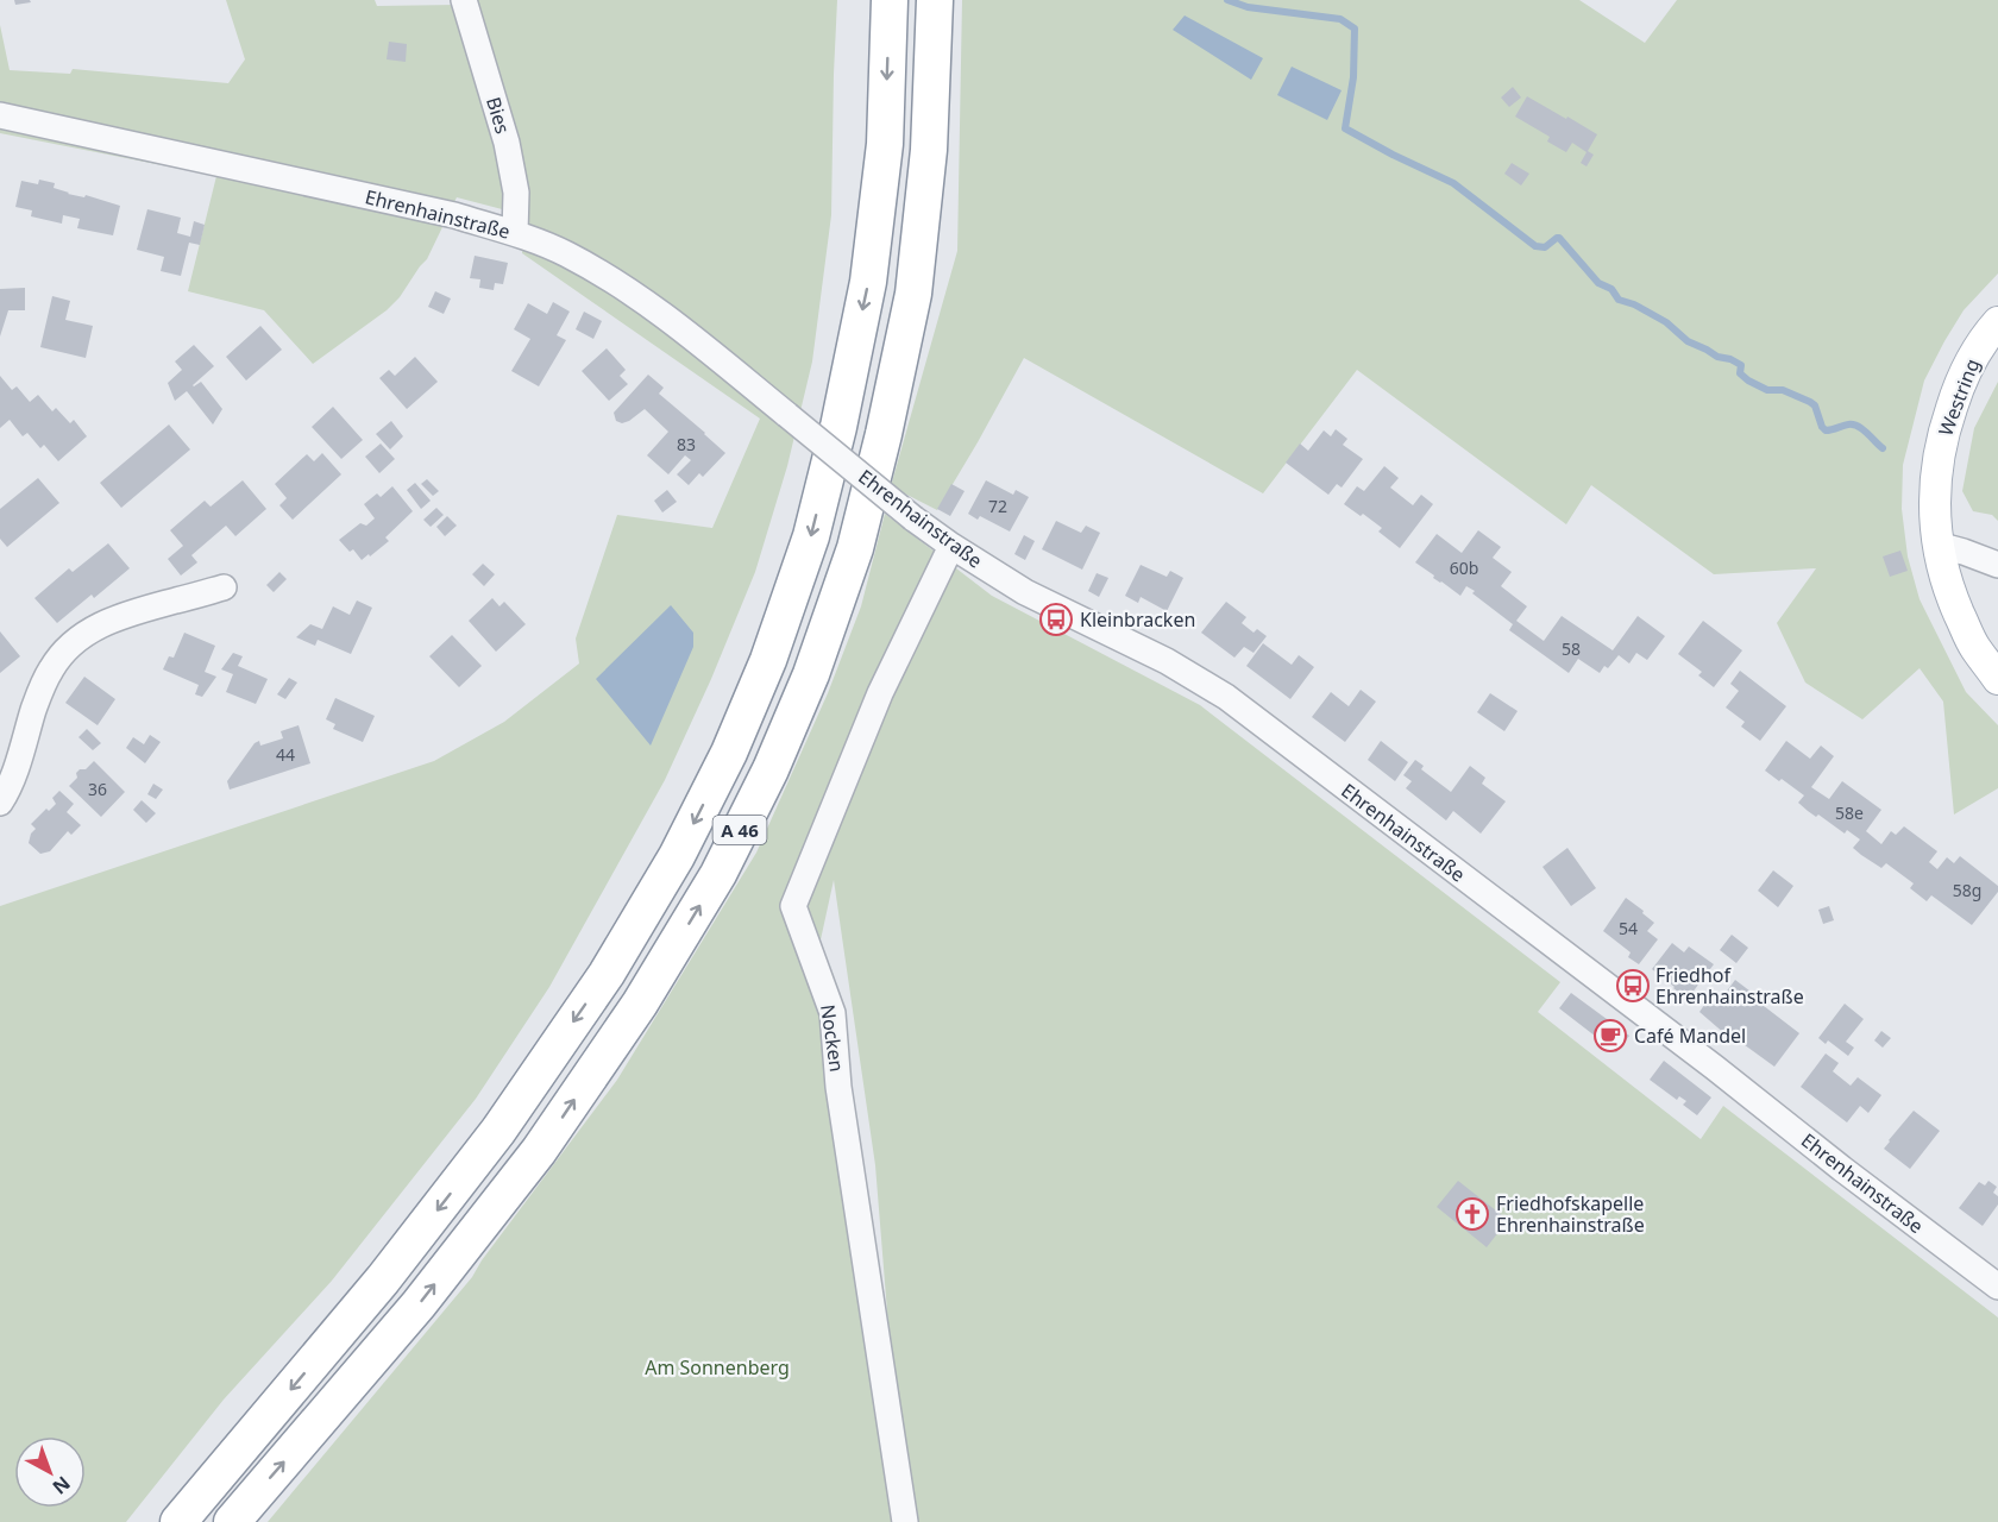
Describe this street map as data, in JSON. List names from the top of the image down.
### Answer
{
  "streets": {
    "highway": ["A 46"],
    "main road": ["Westring"],
    "street": ["Bies", "Ehrenhainstraße", "Nocken"]
  },
  "crossings": [
    ["Bies", "Ehrenhainstraße"],
    ["Ehrenhainstraße", "Nocken"]
  ],
  "parks": ["Am Sonnenberg"],
  "places": {
    "bus stop": ["Kleinbracken", "Friedhof Ehrenhainstraße"],
    "cafe": ["Café Mandel"],
    "church": ["Friedhofskapelle Ehrenhainstraße"]
  },
  "house_numbers": [
    "83",
    "72",
    "60b",
    "58",
    "44",
    "36",
    "58e",
    "58g",
    "54"
  ],
  "north": "bottom right"
}
